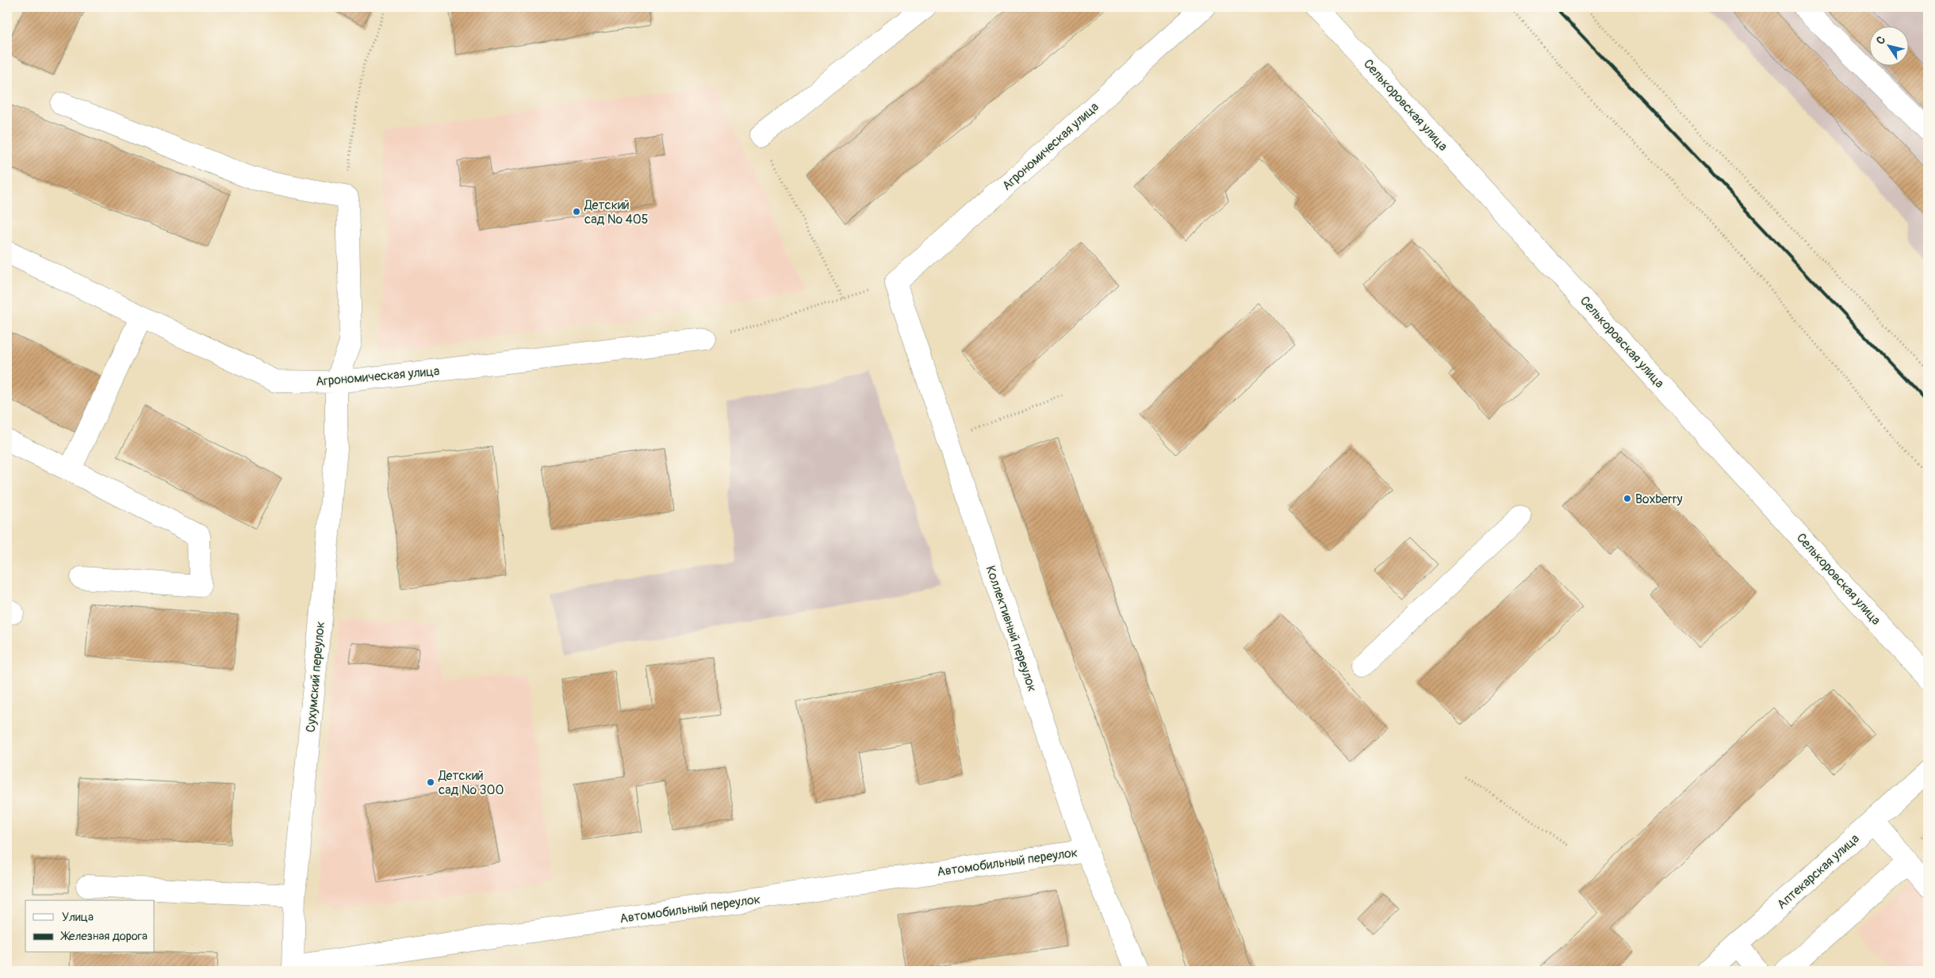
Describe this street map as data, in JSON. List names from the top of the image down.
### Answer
{
  "streets": {
    "street": [
      "Селькоровская улица",
      "Агрономическая улица",
      "Коллективный переулок",
      "Сухумский переулок",
      "Автомобильный переулок",
      "Аптекарская улица"
    ]
  },
  "crossings": [
    ["Агрономическая улица", "Коллективный переулок"],
    ["Агрономическая улица", "Сухумский переулок"],
    ["Коллективный переулок", "Автомобильный переулок"],
    ["Сухумский переулок", "Автомобильный переулок"]
  ],
  "places": ["Детский сад № 405", "Boxberry", "Детский сад № 300"],
  "legend": ["Улица", "Железная дорога"],
  "north": "top left"
}
